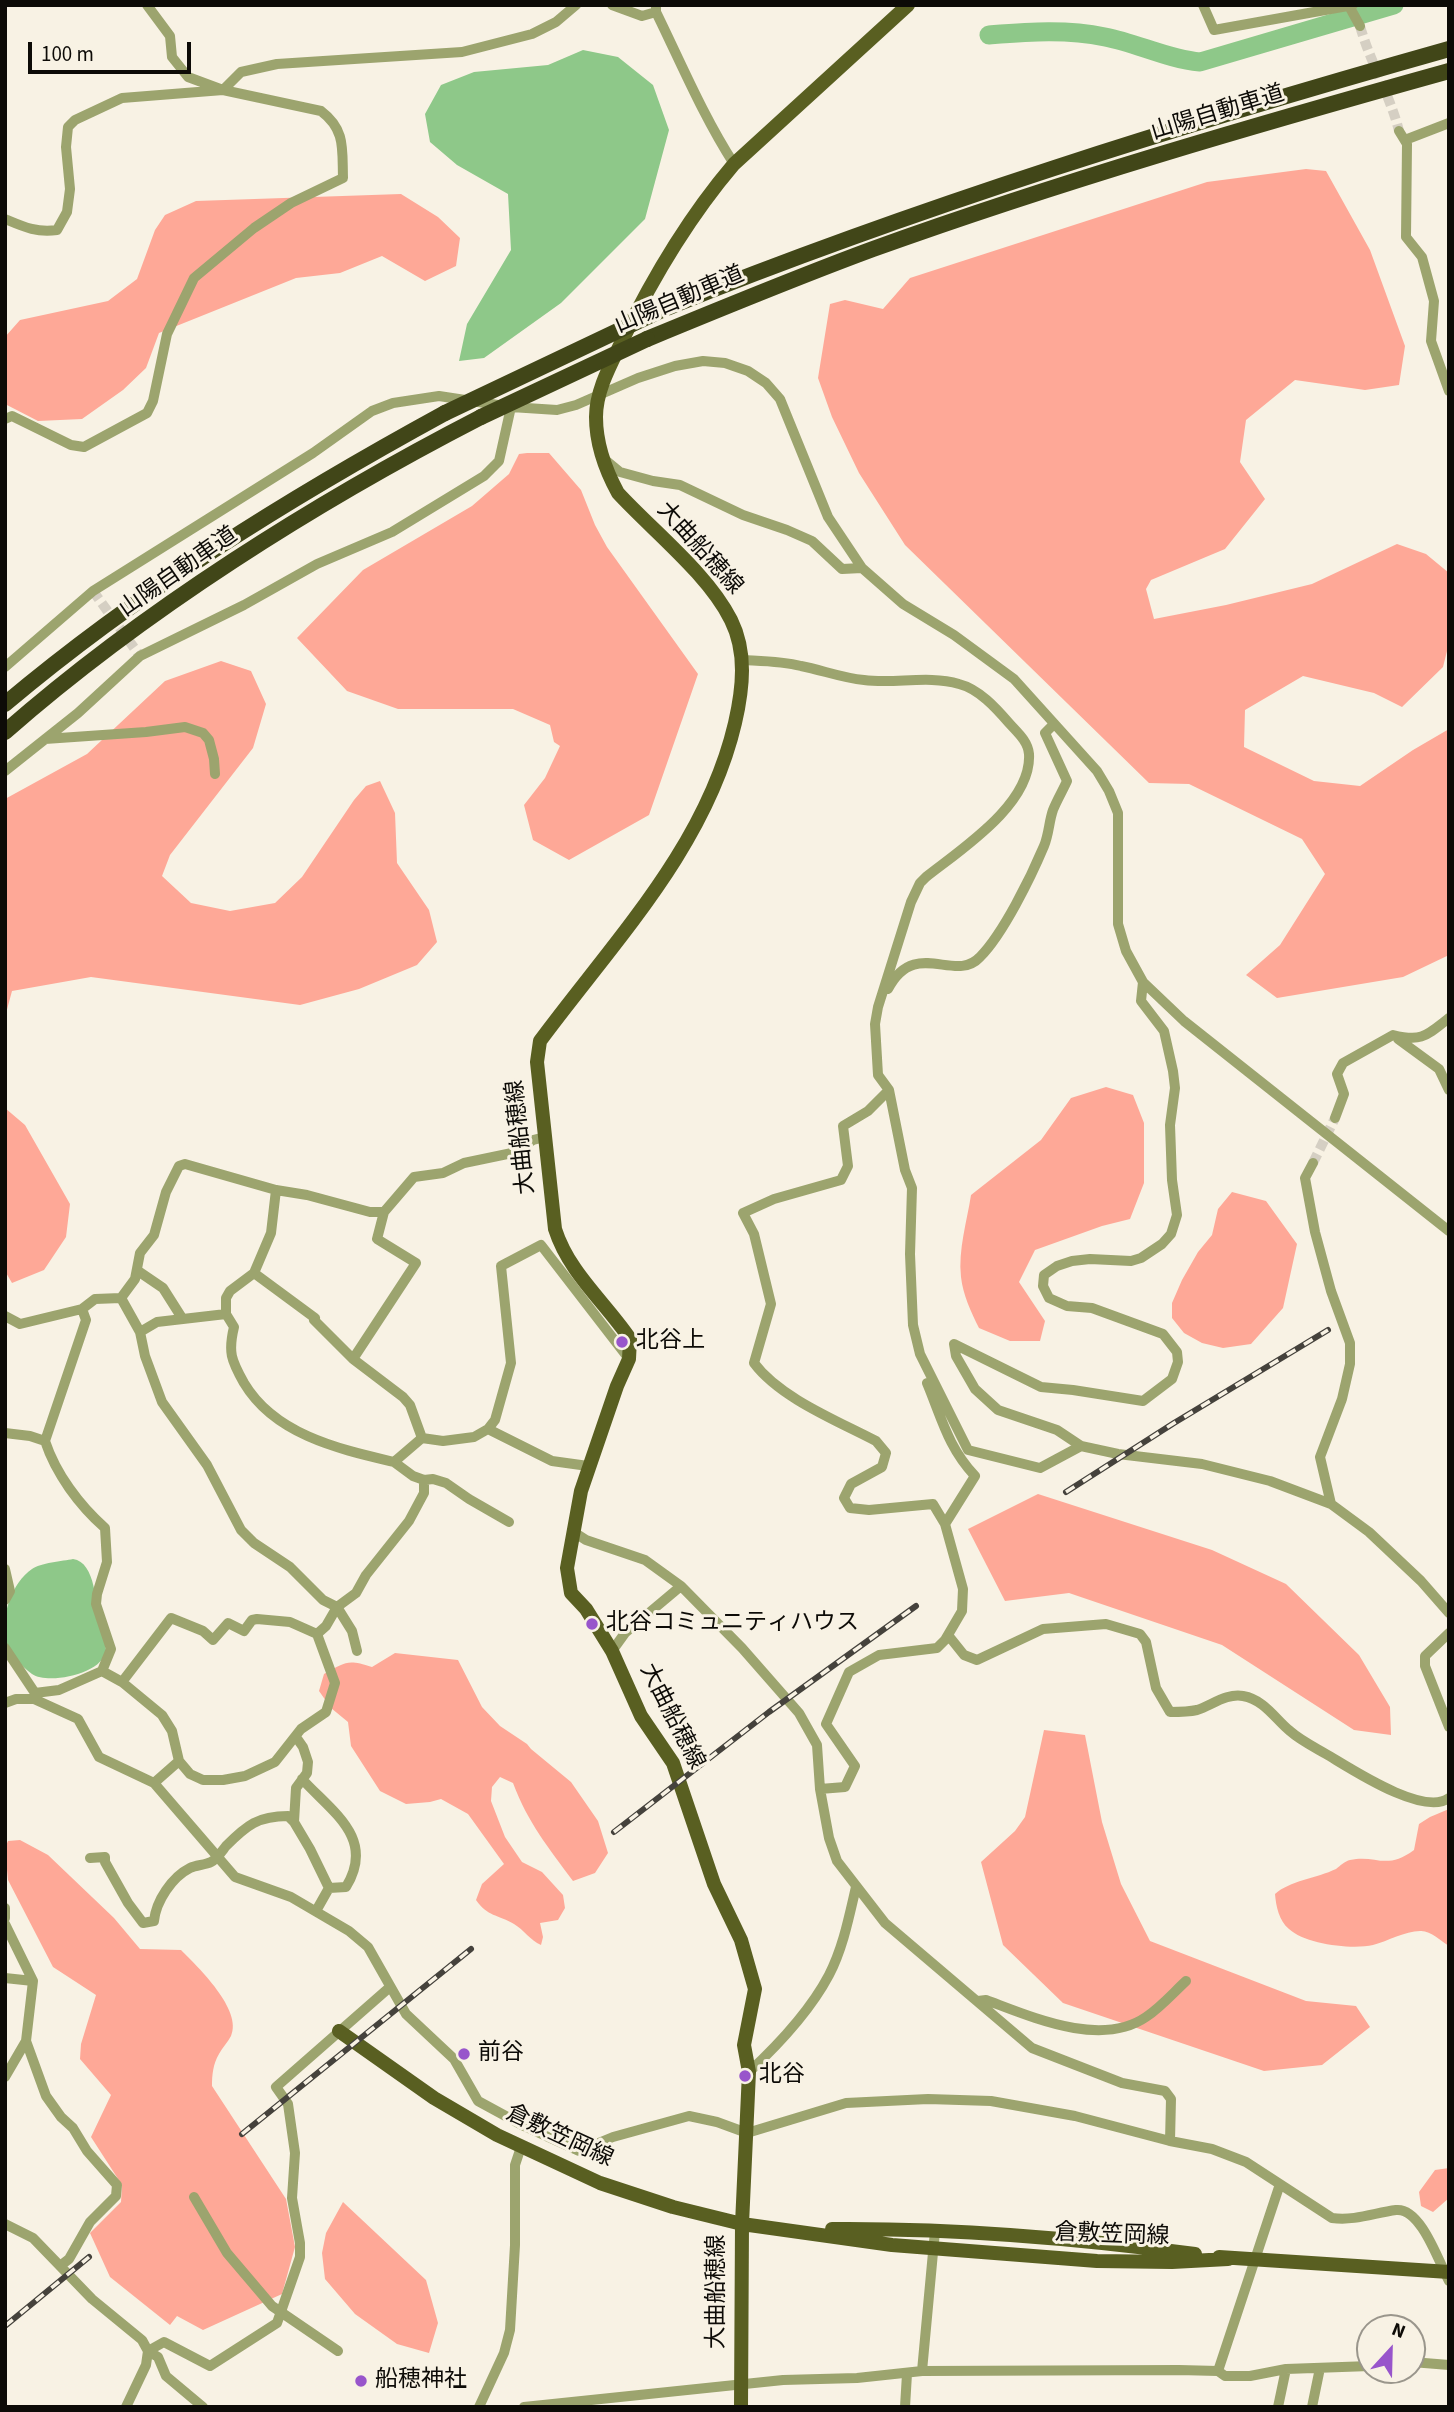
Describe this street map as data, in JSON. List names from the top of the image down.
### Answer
{
  "streets": {
    "highway": ["山陽自動車道"],
    "main road": ["大曲船穂線", "倉敷笠岡線"]
  },
  "crossings": [
    ["大曲船穂線", "倉敷笠岡線"]
  ],
  "places": [
    "北谷上",
    "北谷コミュニティハウス",
    "前谷",
    "北谷",
    "船穂神社"
  ],
  "scale_bar": "100 m",
  "north": "top"
}
